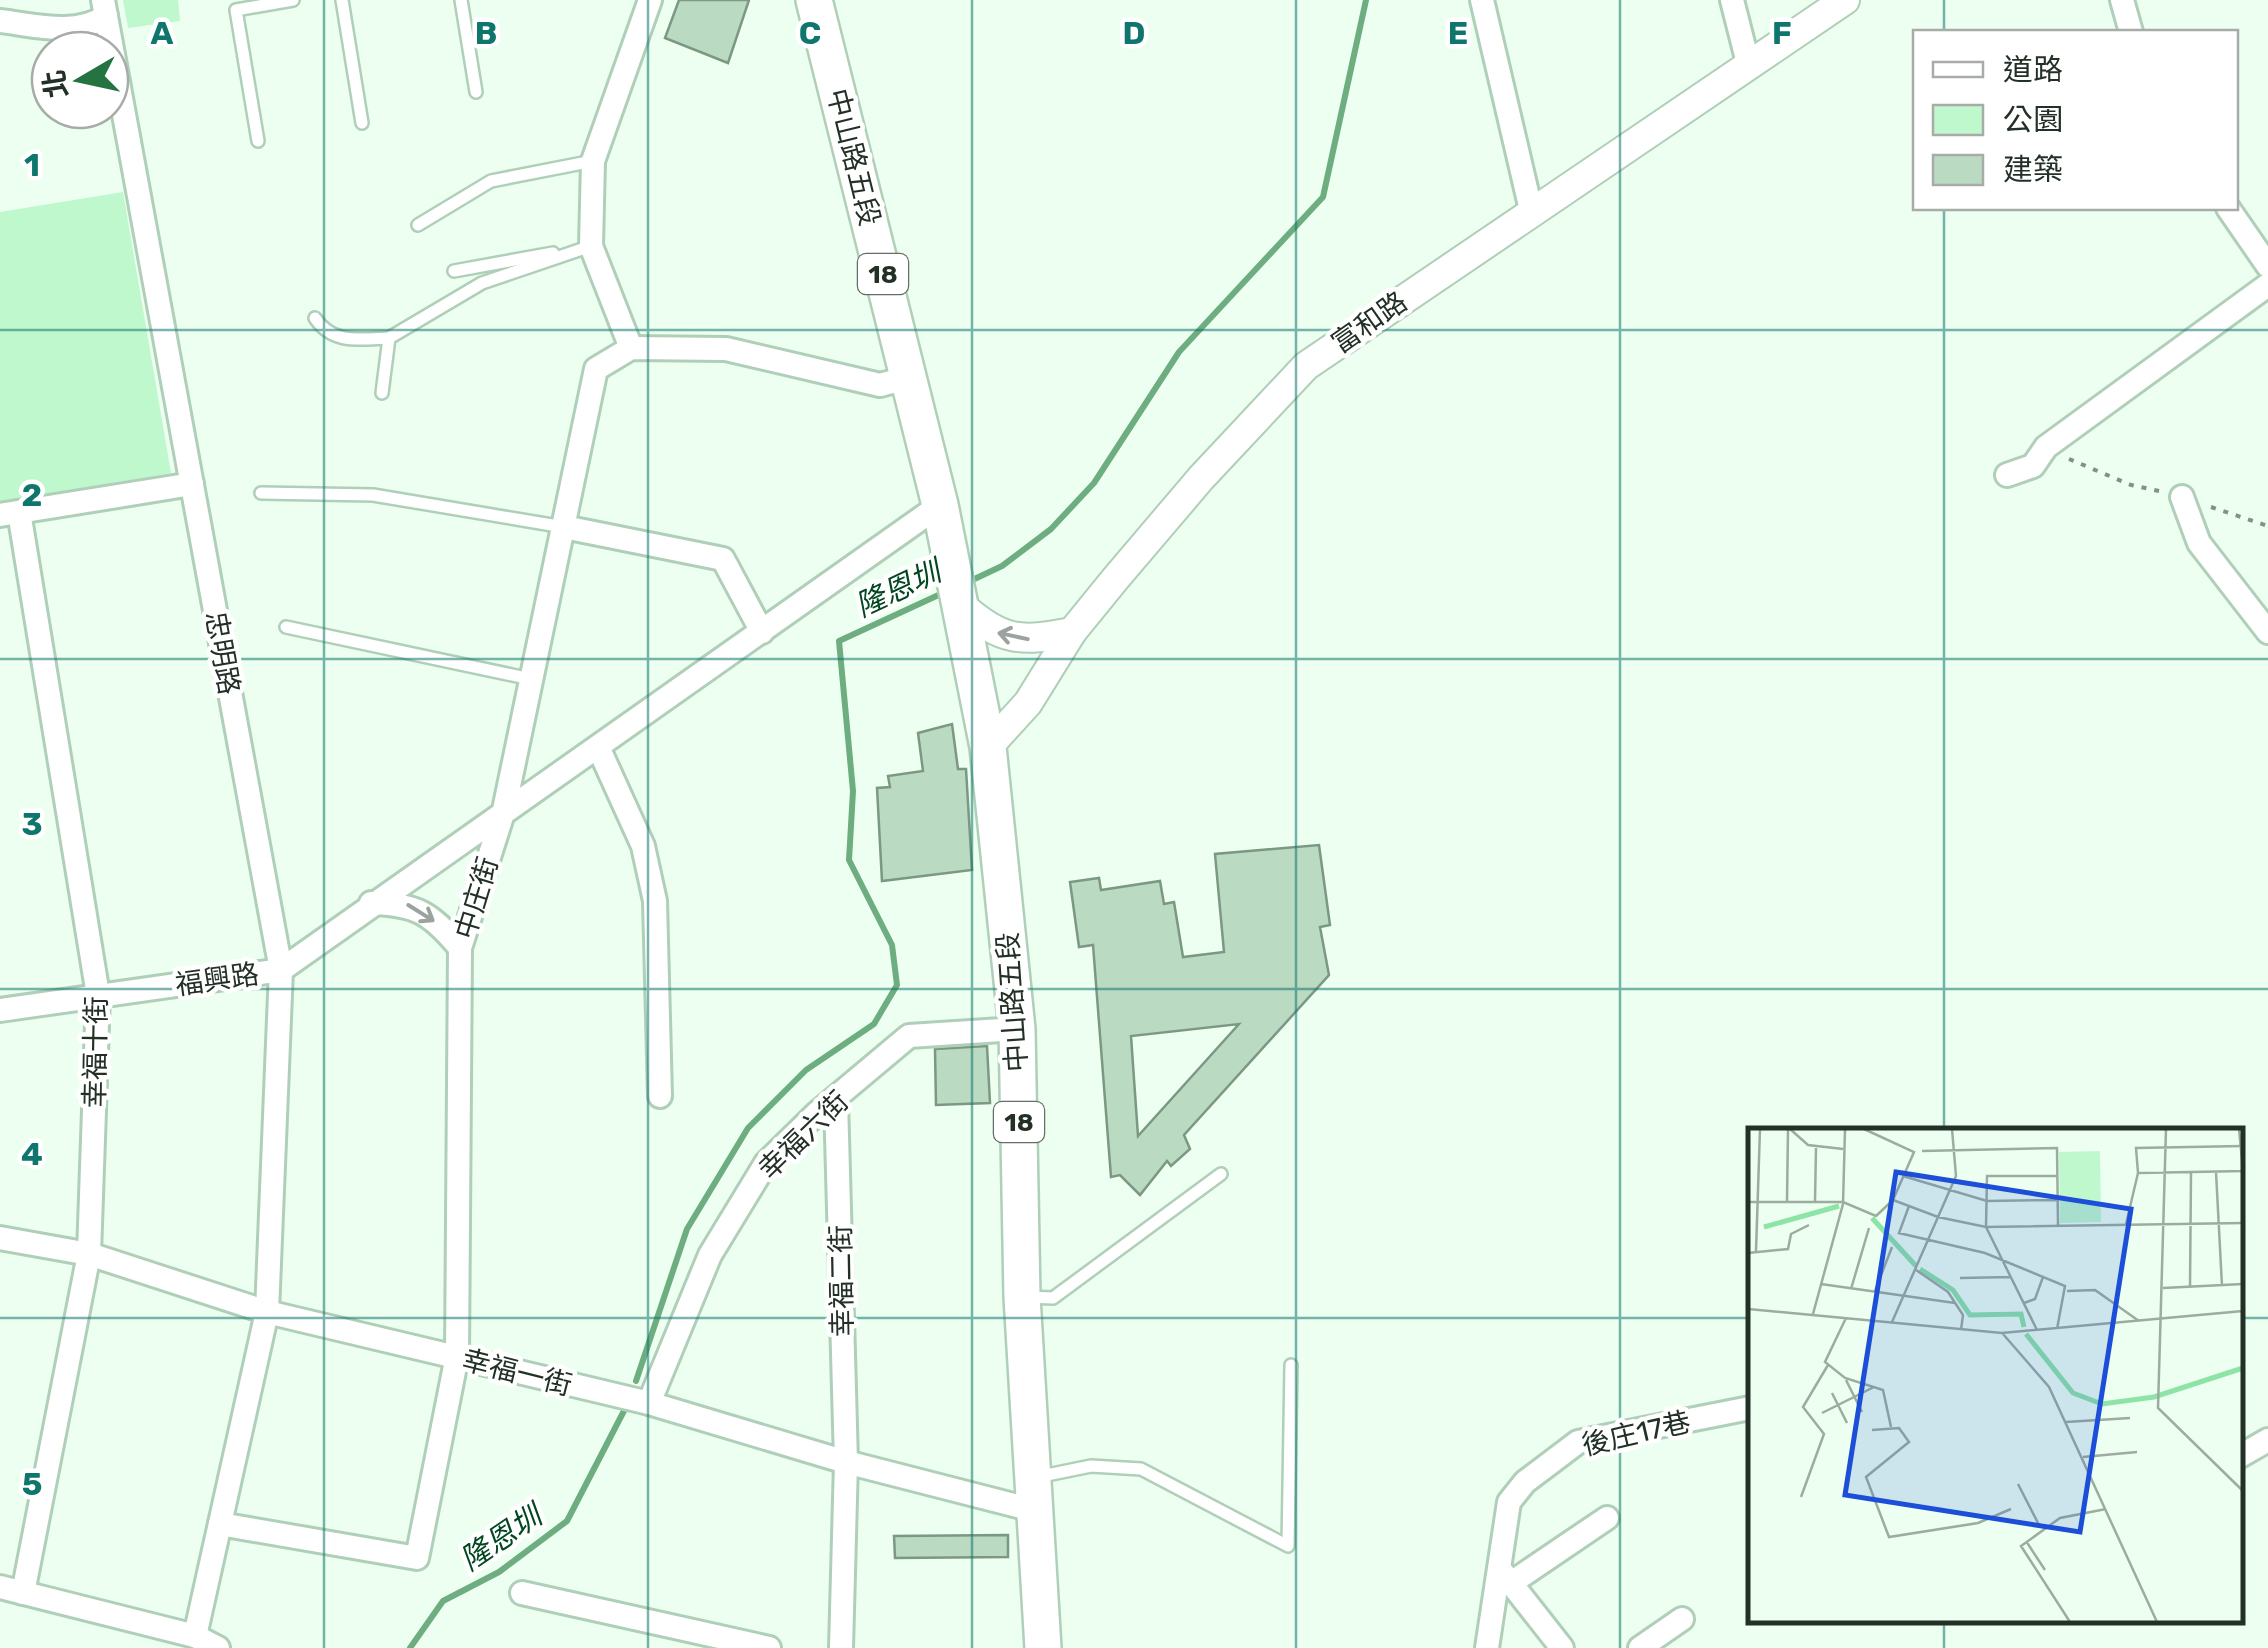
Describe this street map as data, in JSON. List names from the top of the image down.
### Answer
{
  "streets": {
    "main road": ["中山路五段", "18"],
    "street": [
      "富和路",
      "忠明路",
      "中庄街",
      "福興路",
      "幸福十街",
      "幸福六街",
      "幸福二街",
      "幸福一街",
      "後庄17巷"
    ]
  },
  "crossings": [
    ["中山路五段", "富和路"],
    ["中山路五段", "福興路"],
    ["中山路五段", "幸福六街"],
    ["中山路五段", "幸福一街"],
    ["忠明路", "中庄街"],
    ["忠明路", "福興路"],
    ["忠明路", "幸福一街"],
    ["中庄街", "福興路"],
    ["中庄街", "幸福一街"],
    ["福興路", "幸福十街"],
    ["幸福十街", "幸福一街"],
    ["幸福六街", "幸福二街"],
    ["幸福六街", "幸福一街"],
    ["幸福二街", "幸福一街"]
  ],
  "water": ["隆恩圳"],
  "legend": ["道路", "公園", "建築"],
  "north": "left",
  "grid": {
    "columns": [
      "A",
      "B",
      "C",
      "D",
      "E",
      "F"
    ],
    "rows": [
      "1",
      "2",
      "3",
      "4",
      "5"
    ]
  }
}
